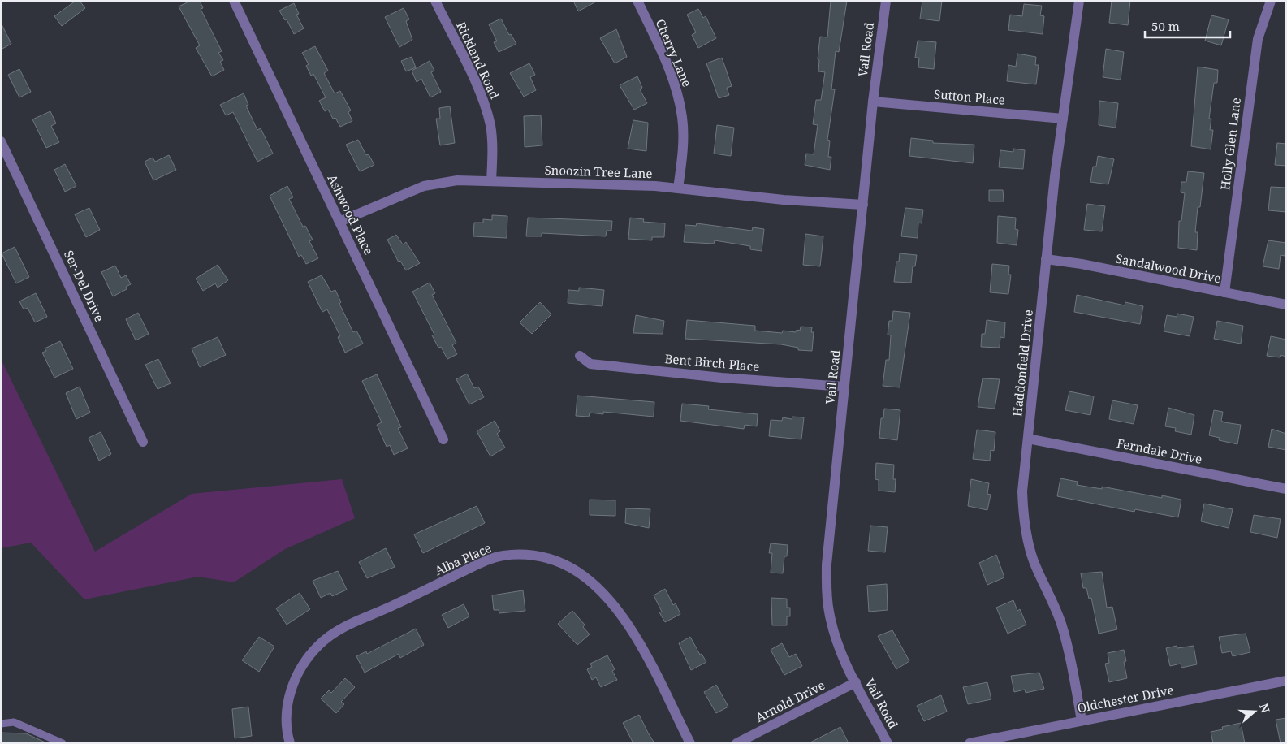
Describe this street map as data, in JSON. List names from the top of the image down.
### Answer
{
  "streets": {
    "street": [
      "Vail Road",
      "Cherry Lane",
      "Rickland Road",
      "Sutton Place",
      "Holly Glen Lane",
      "Snoozin Tree Lane",
      "Ashwood Place",
      "Sandalwood Drive",
      "Ser-Del Drive",
      "Bent Birch Place",
      "Haddonfield Drive",
      "Ferndale Drive",
      "Alba Place",
      "Oldchester Drive",
      "Arnold Drive"
    ]
  },
  "crossings": [
    ["Vail Road", "Sutton Place"],
    ["Vail Road", "Snoozin Tree Lane"],
    ["Vail Road", "Bent Birch Place"],
    ["Vail Road", "Arnold Drive"],
    ["Cherry Lane", "Snoozin Tree Lane"],
    ["Rickland Road", "Snoozin Tree Lane"],
    ["Sutton Place", "Haddonfield Drive"],
    ["Holly Glen Lane", "Sandalwood Drive"],
    ["Snoozin Tree Lane", "Ashwood Place"],
    ["Sandalwood Drive", "Haddonfield Drive"],
    ["Haddonfield Drive", "Ferndale Drive"],
    ["Haddonfield Drive", "Oldchester Drive"]
  ],
  "scale_bar": "50 m",
  "north": "right"
}
